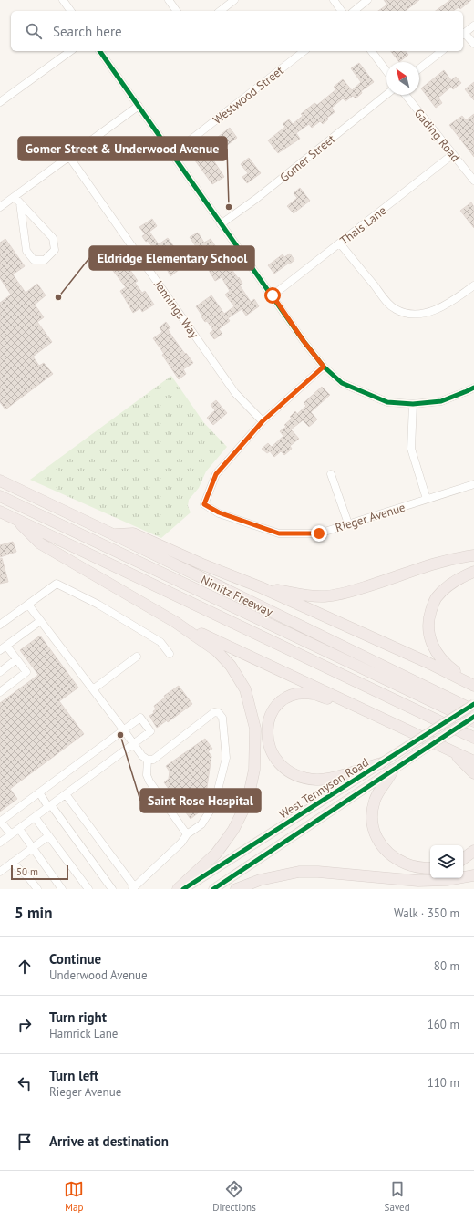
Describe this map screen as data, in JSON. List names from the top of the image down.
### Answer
{
  "streets": {
    "highway": ["Nimitz Freeway"],
    "main road": ["West Tennyson Road"],
    "street": [
      "Westwood Street",
      "Gading Road",
      "Gomer Street",
      "Thais Lane",
      "Jennings Way",
      "Rieger Avenue"
    ]
  },
  "crossings": [
    ["Gading Road", "Thais Lane"],
    ["Jennings Way", "Rieger Avenue"]
  ],
  "places": ["Gomer Street & Underwood Avenue", "Eldridge Elementary School", "Saint Rose Hospital"],
  "scale_bar": "50 m",
  "north": "top left",
  "page": {
    "search": "Search here",
    "scale": "50 m",
    "heading": ["5 min", "Walk · 350 m"],
    "list": [
      ["Continue", "Underwood Avenue", "80 m"],
      ["Turn right", "Hamrick Lane", "160 m"],
      ["Turn left", "Rieger Avenue", "110 m"],
      "Arrive at destination"
    ],
    "nav": ["Map", "Directions", "Saved"]
  }
}
